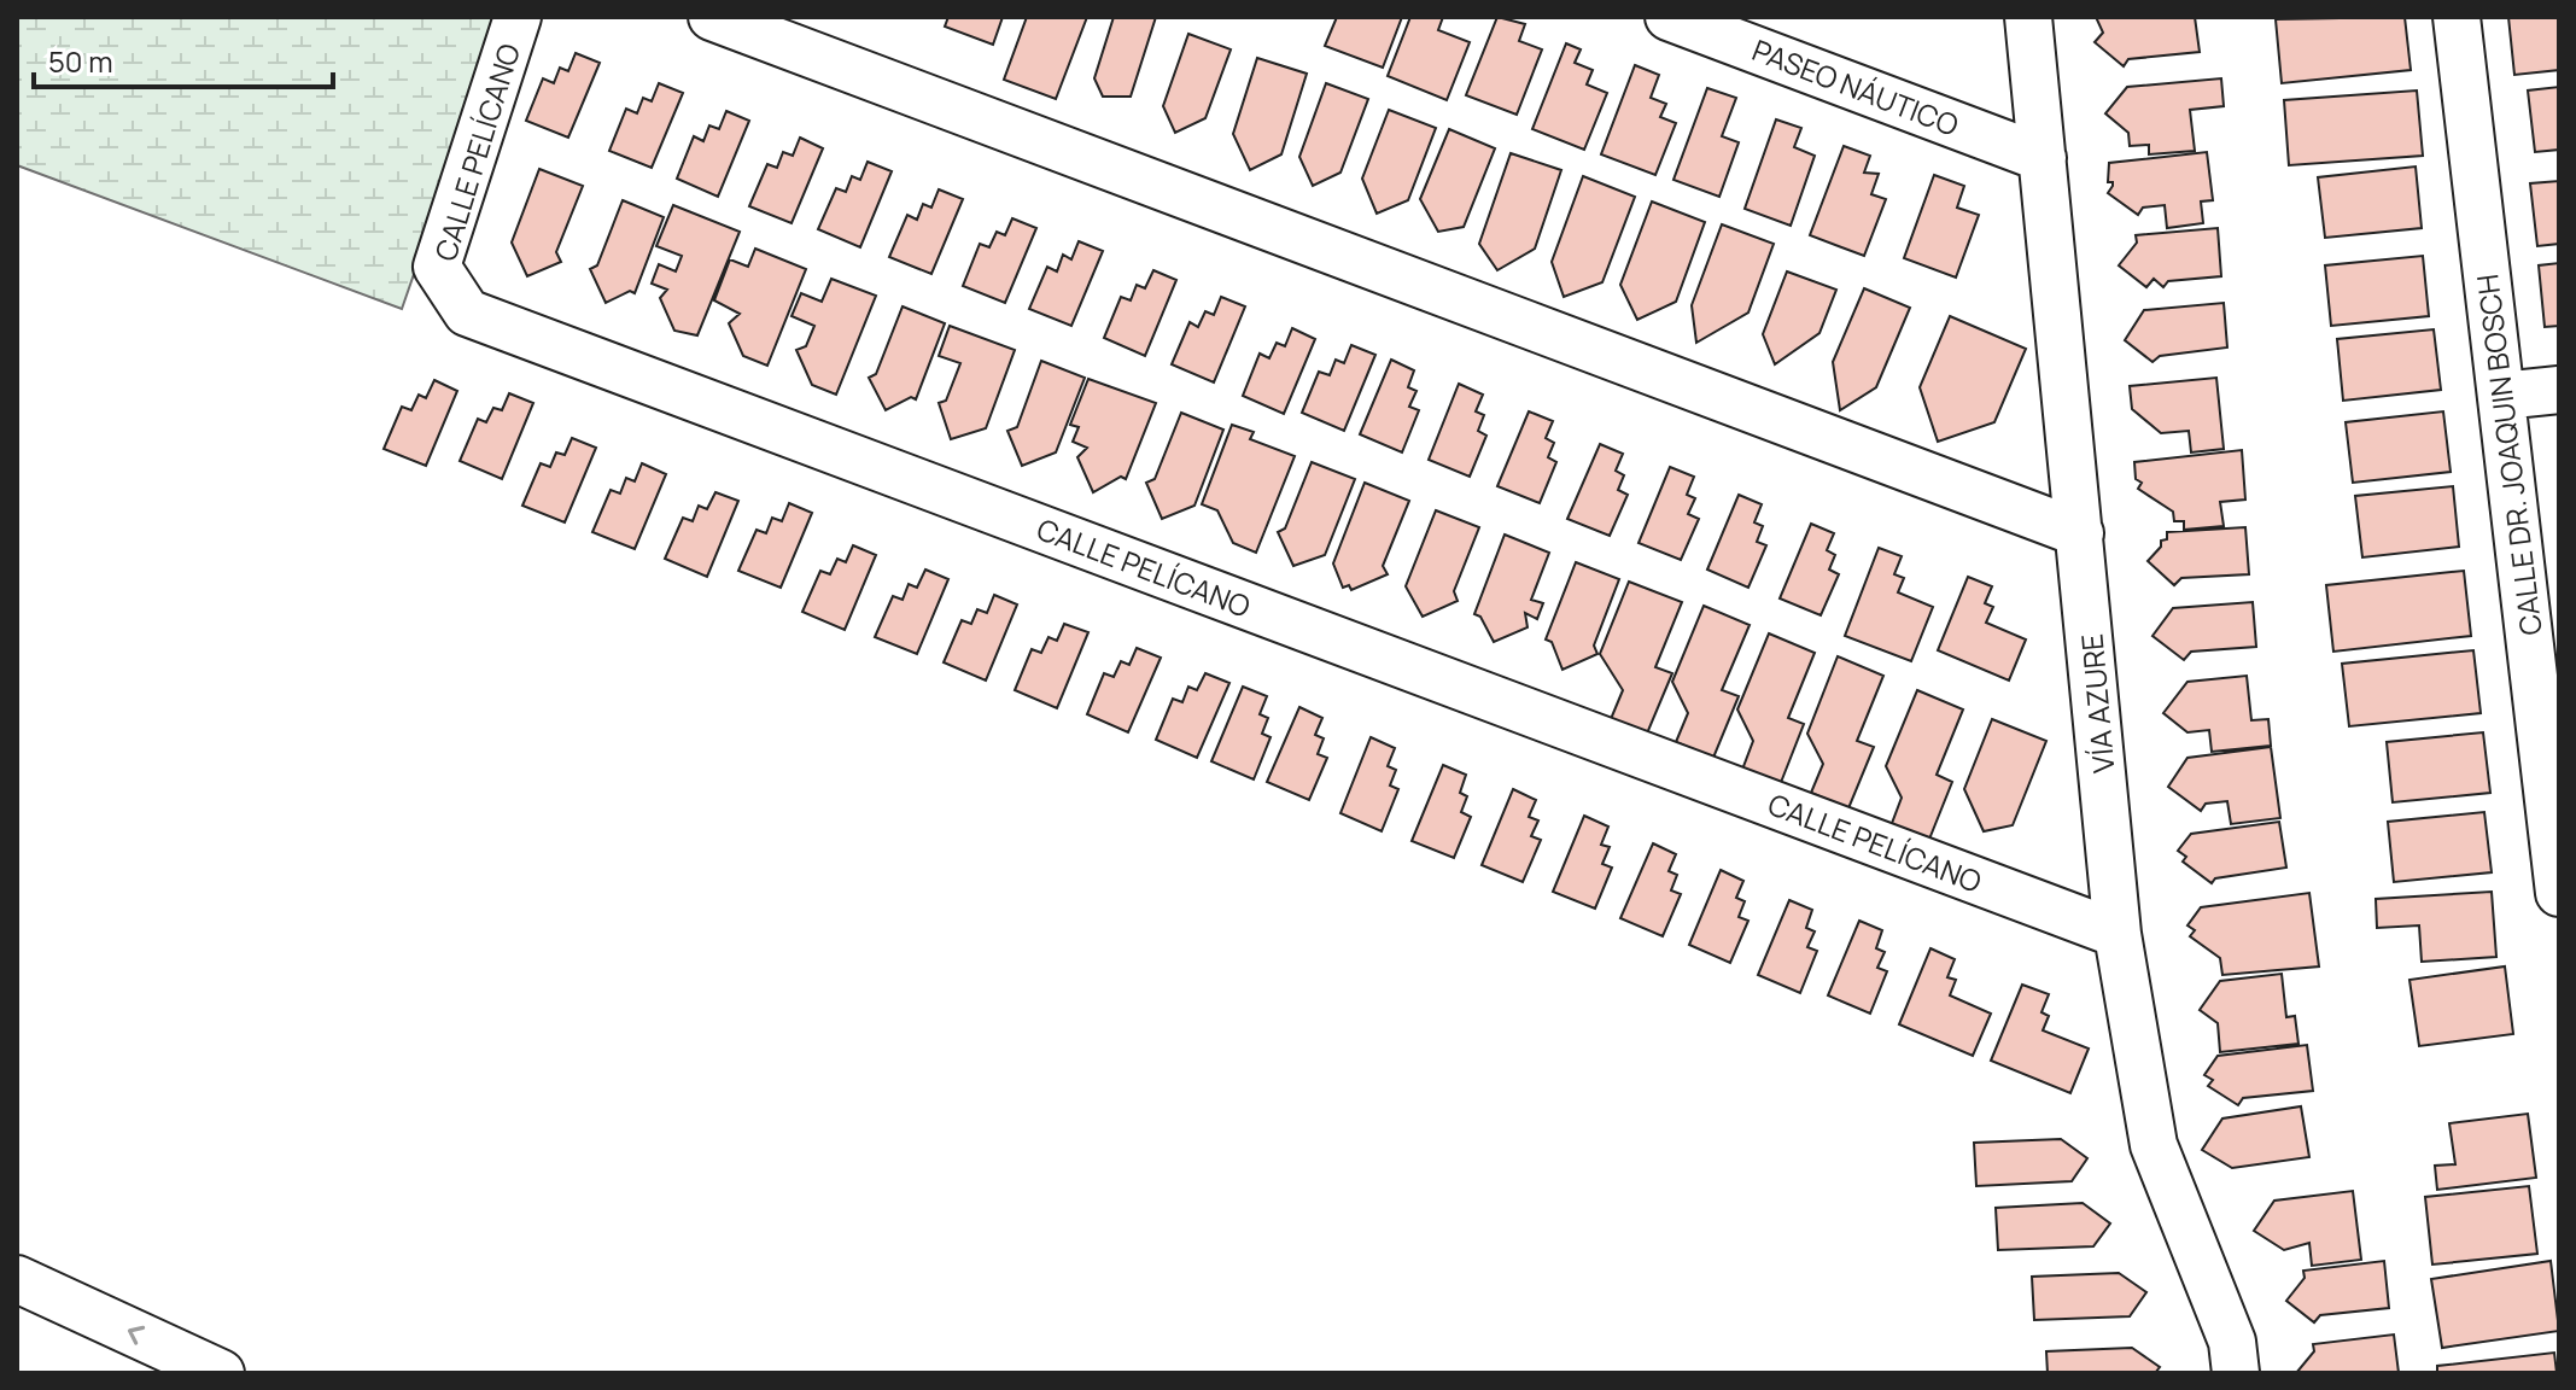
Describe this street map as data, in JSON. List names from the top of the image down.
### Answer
{
  "streets": {
    "street": [
      "PASEO NÁUTICO",
      "CALLE PELÍCANO",
      "CALLE DR. JOAQUIN BOSCH",
      "VÍA AZURE"
    ]
  },
  "crossings": [
    ["PASEO NÁUTICO", "VÍA AZURE"],
    ["CALLE PELÍCANO", "VÍA AZURE"]
  ],
  "scale_bar": "50 m"
}
